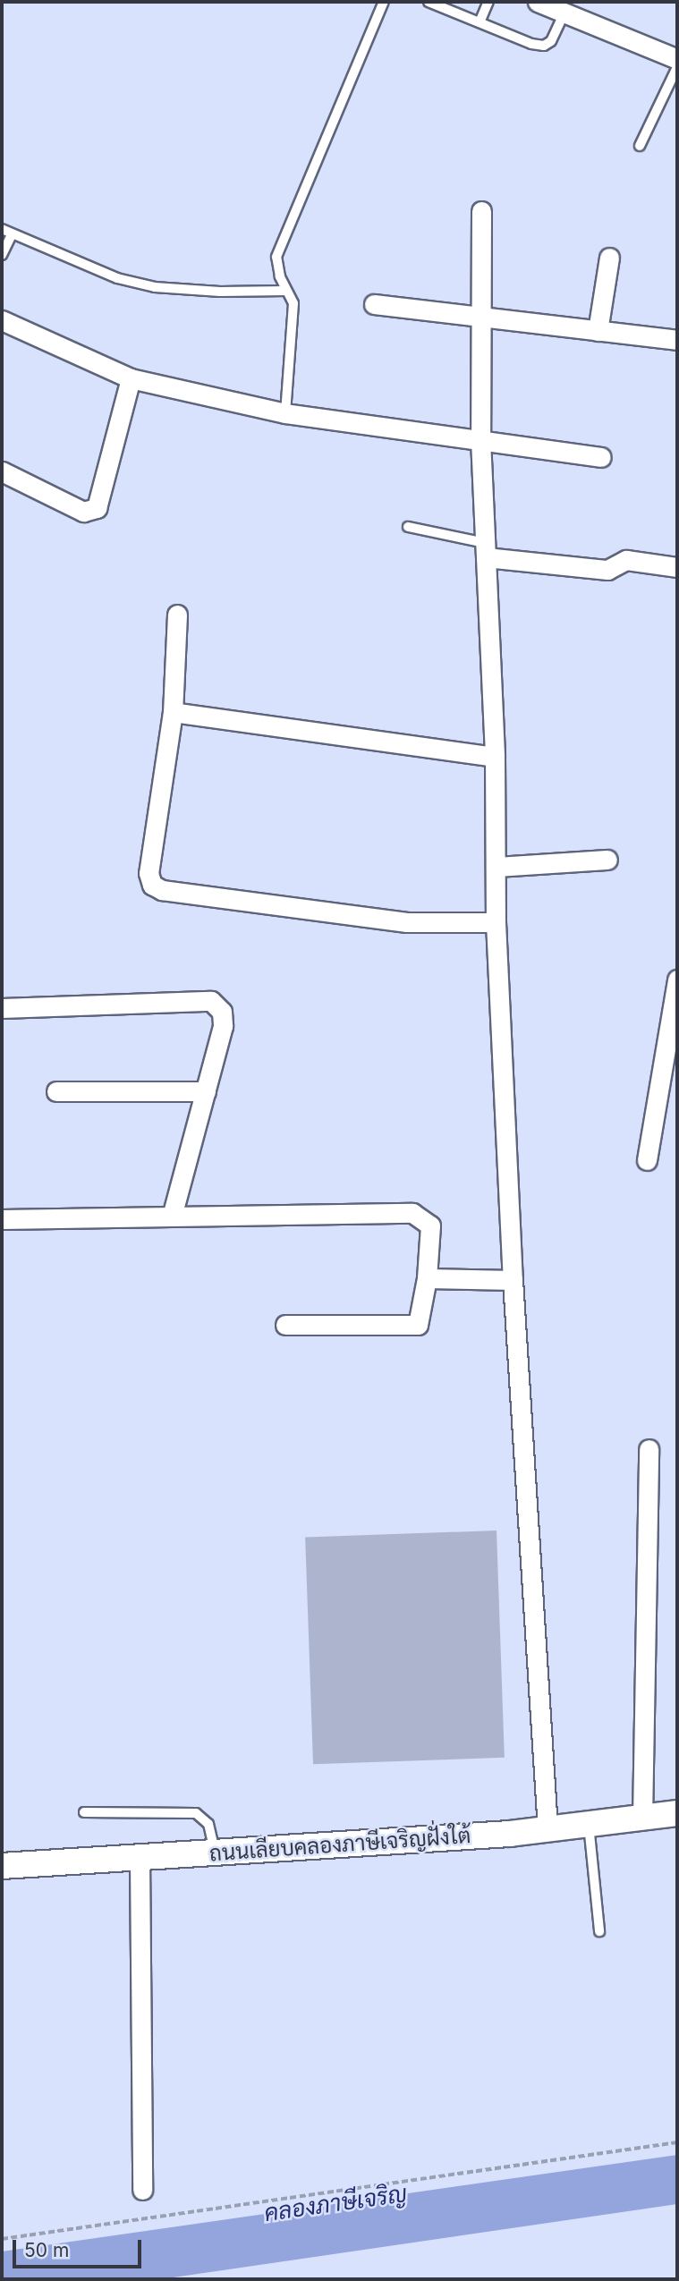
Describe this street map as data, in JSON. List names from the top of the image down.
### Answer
{
  "streets": {
    "street": ["ถนนเลียบคลองภาษีเจริญฝั่งใต้"]
  },
  "water": ["คลองภาษีเจริญ"],
  "scale_bar": "50 m"
}
